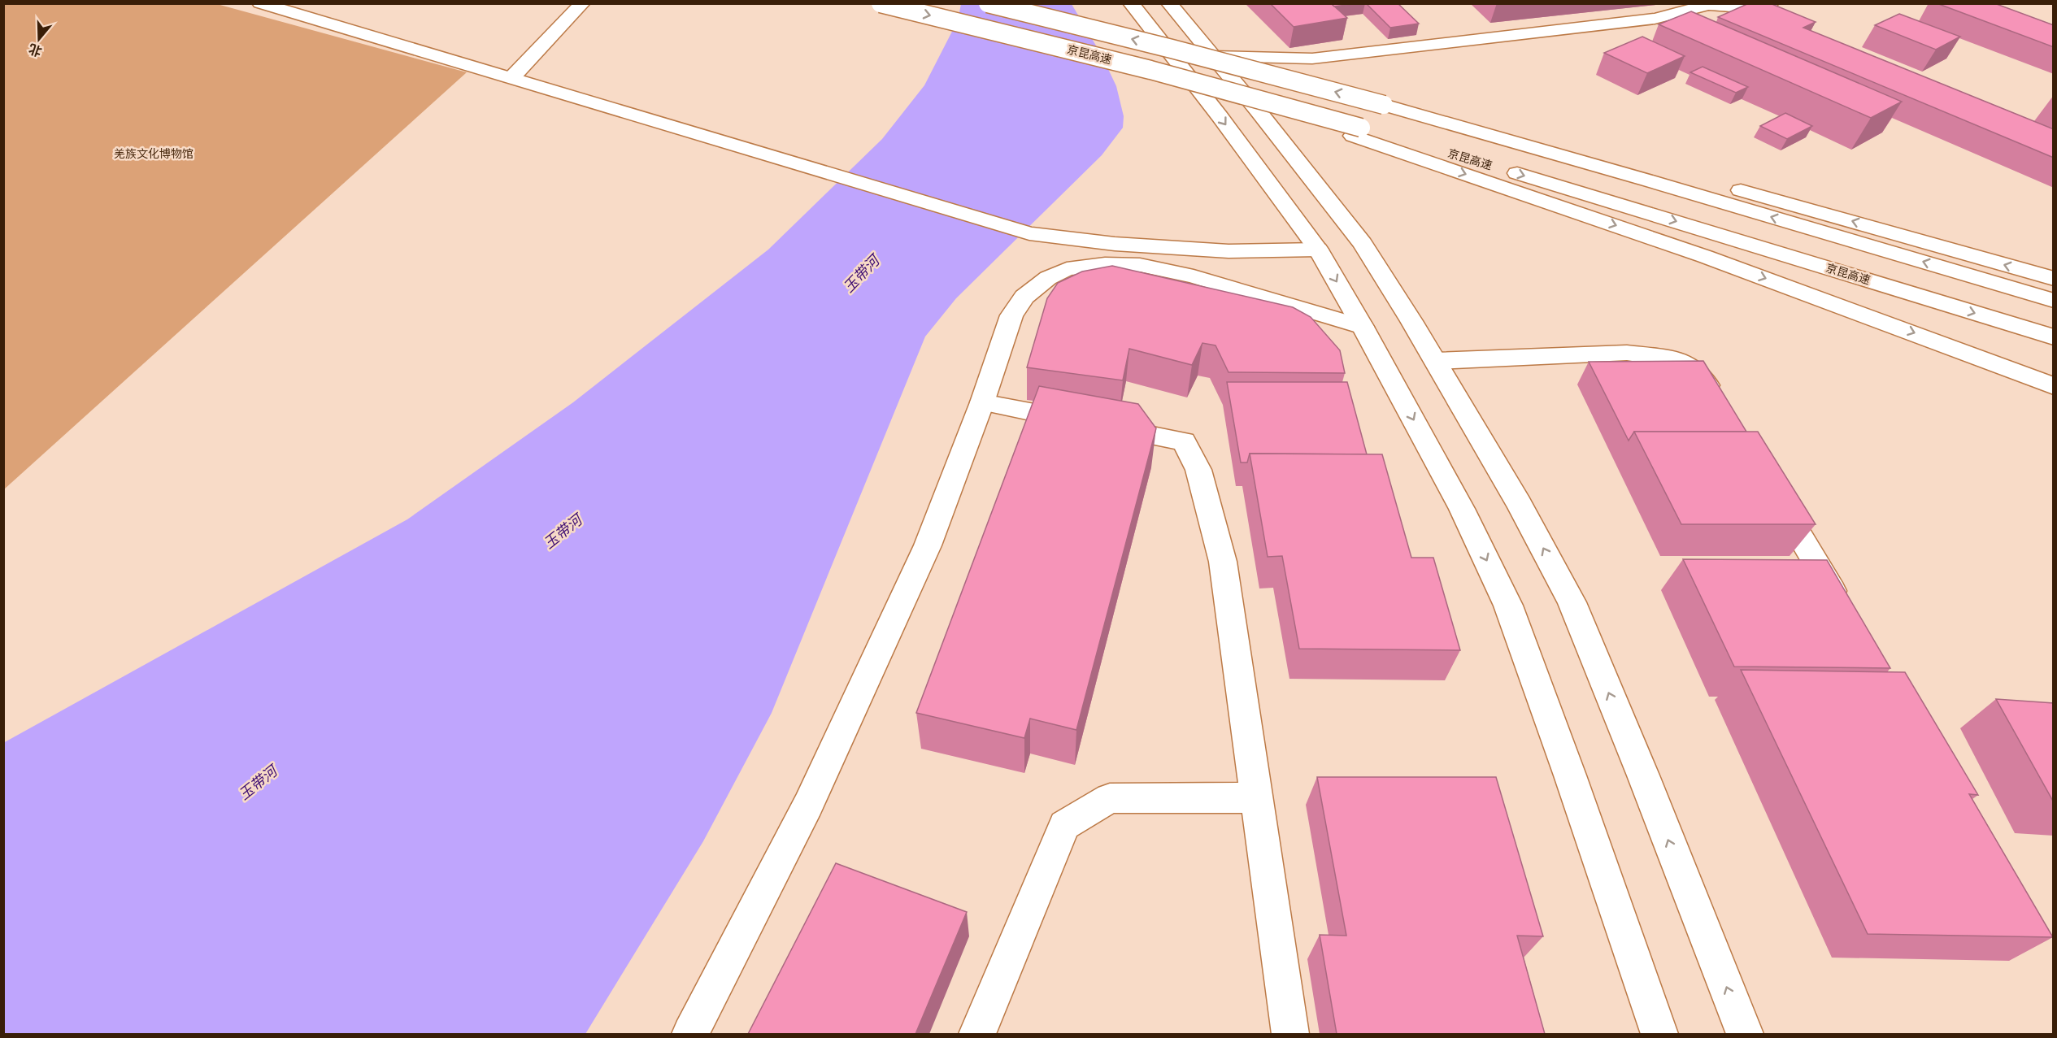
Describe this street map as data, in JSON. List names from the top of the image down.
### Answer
{
  "streets": {
    "main road": ["京昆高速"]
  },
  "water": ["玉带河"],
  "parks": ["羌族文化博物馆"],
  "north": "bottom"
}
